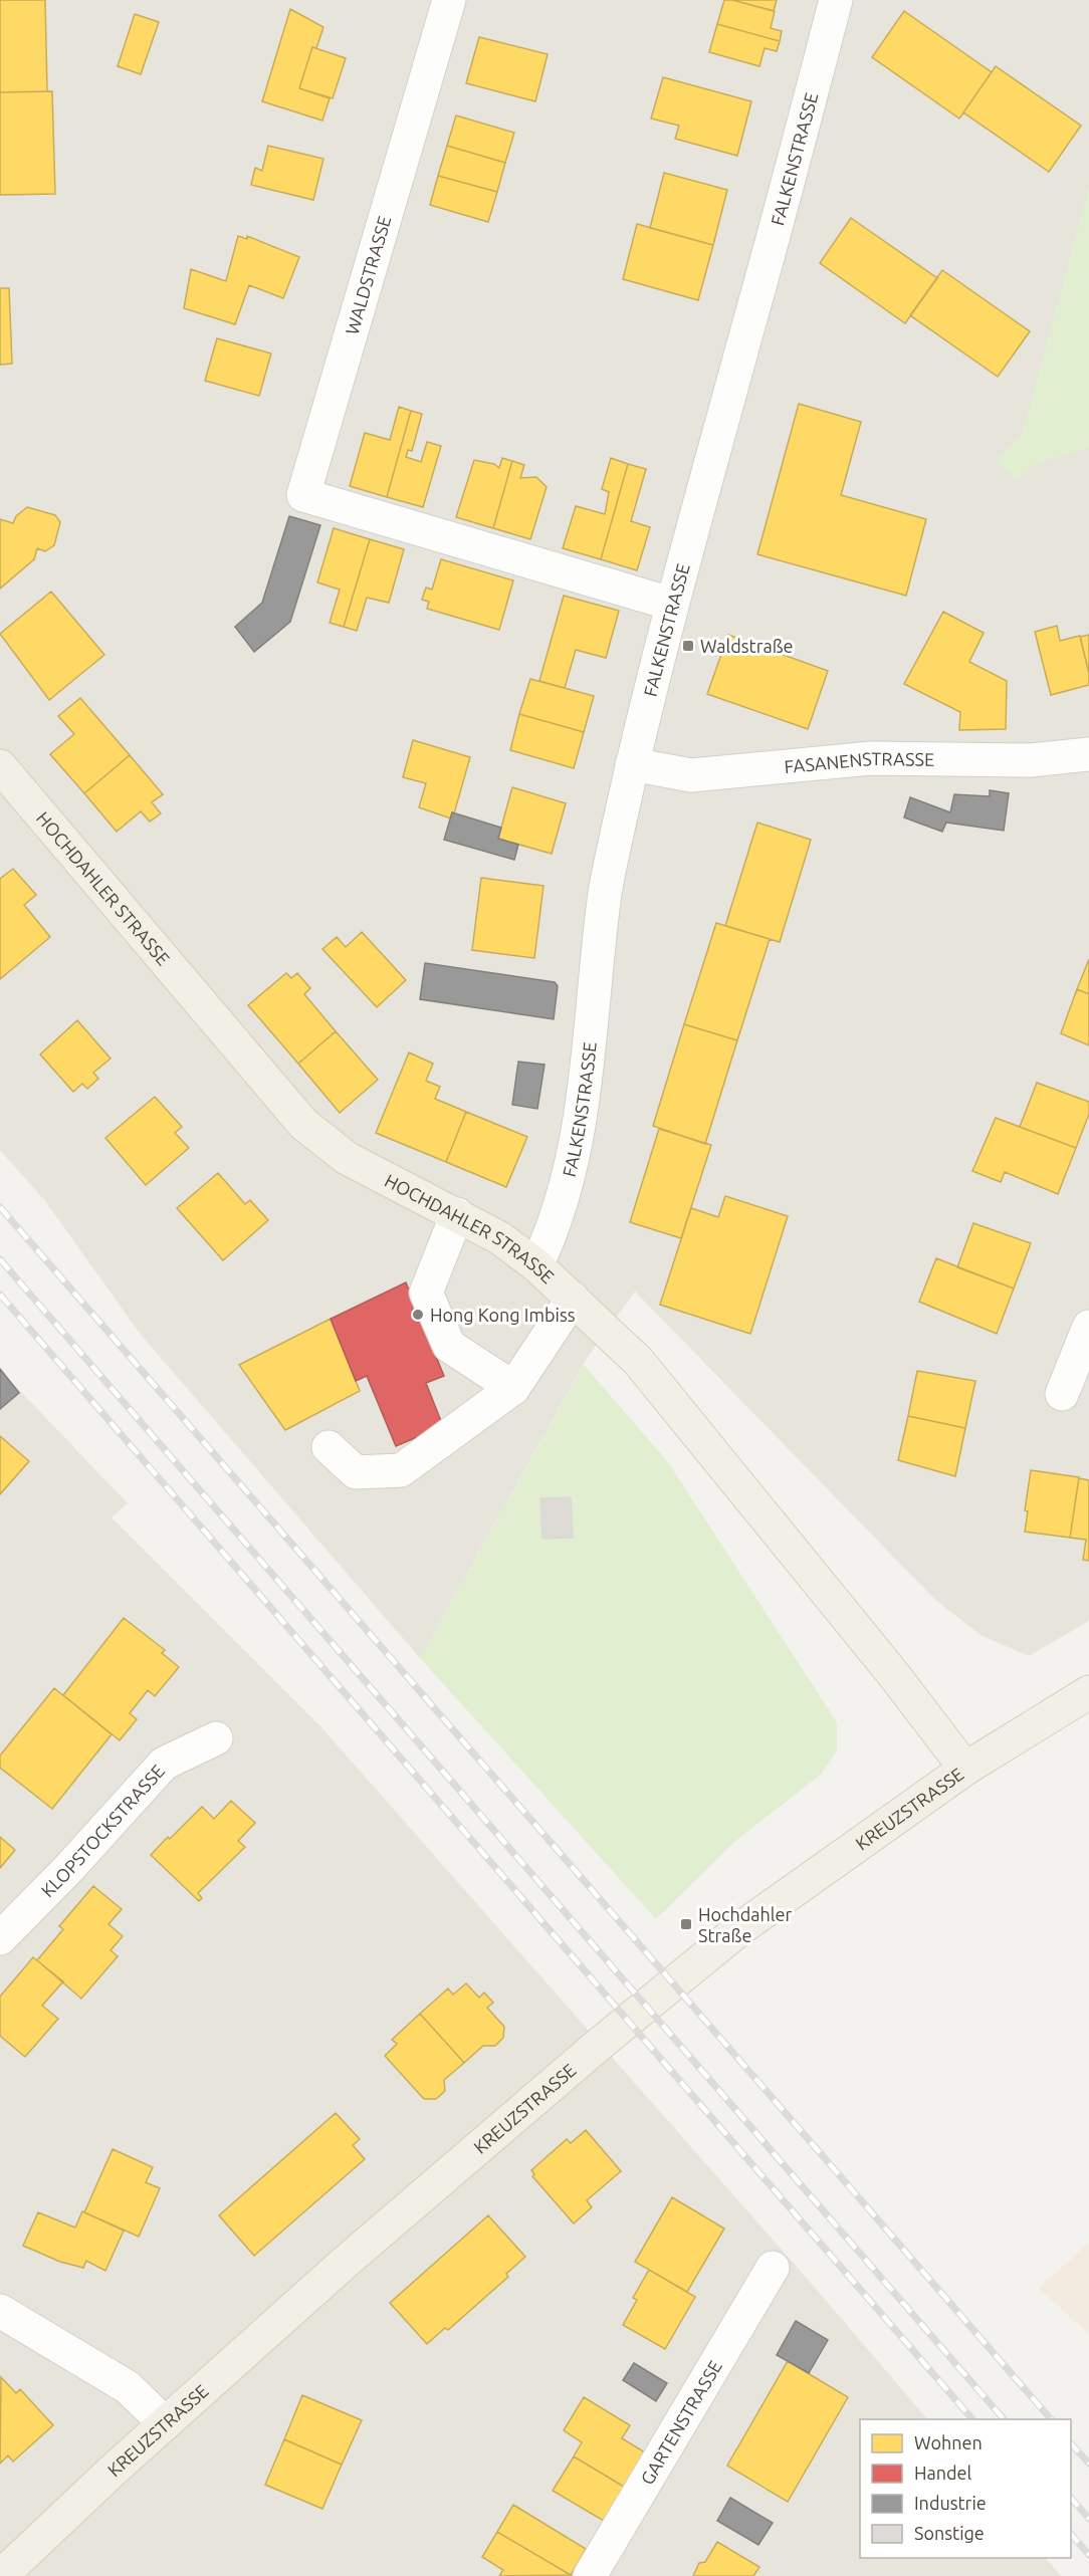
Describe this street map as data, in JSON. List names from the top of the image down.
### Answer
{
  "streets": {
    "main road": ["HOCHDAHLER STRASSE", "KREUZSTRASSE"],
    "street": [
      "FALKENSTRASSE",
      "WALDSTRASSE",
      "FASANENSTRASSE",
      "KLOPSTOCKSTRASSE",
      "GARTENSTRASSE"
    ]
  },
  "crossings": [
    ["FALKENSTRASSE", "WALDSTRASSE"],
    ["FALKENSTRASSE", "FASANENSTRASSE"],
    ["FALKENSTRASSE", "HOCHDAHLER STRASSE"],
    ["HOCHDAHLER STRASSE", "KREUZSTRASSE"]
  ],
  "places": {
    "transit": ["Waldstraße", "Hochdahler Straße"],
    "other": ["Hong Kong Imbiss"]
  },
  "legend": [
    "Wohnen",
    "Handel",
    "Industrie",
    "Sonstige"
  ]
}
